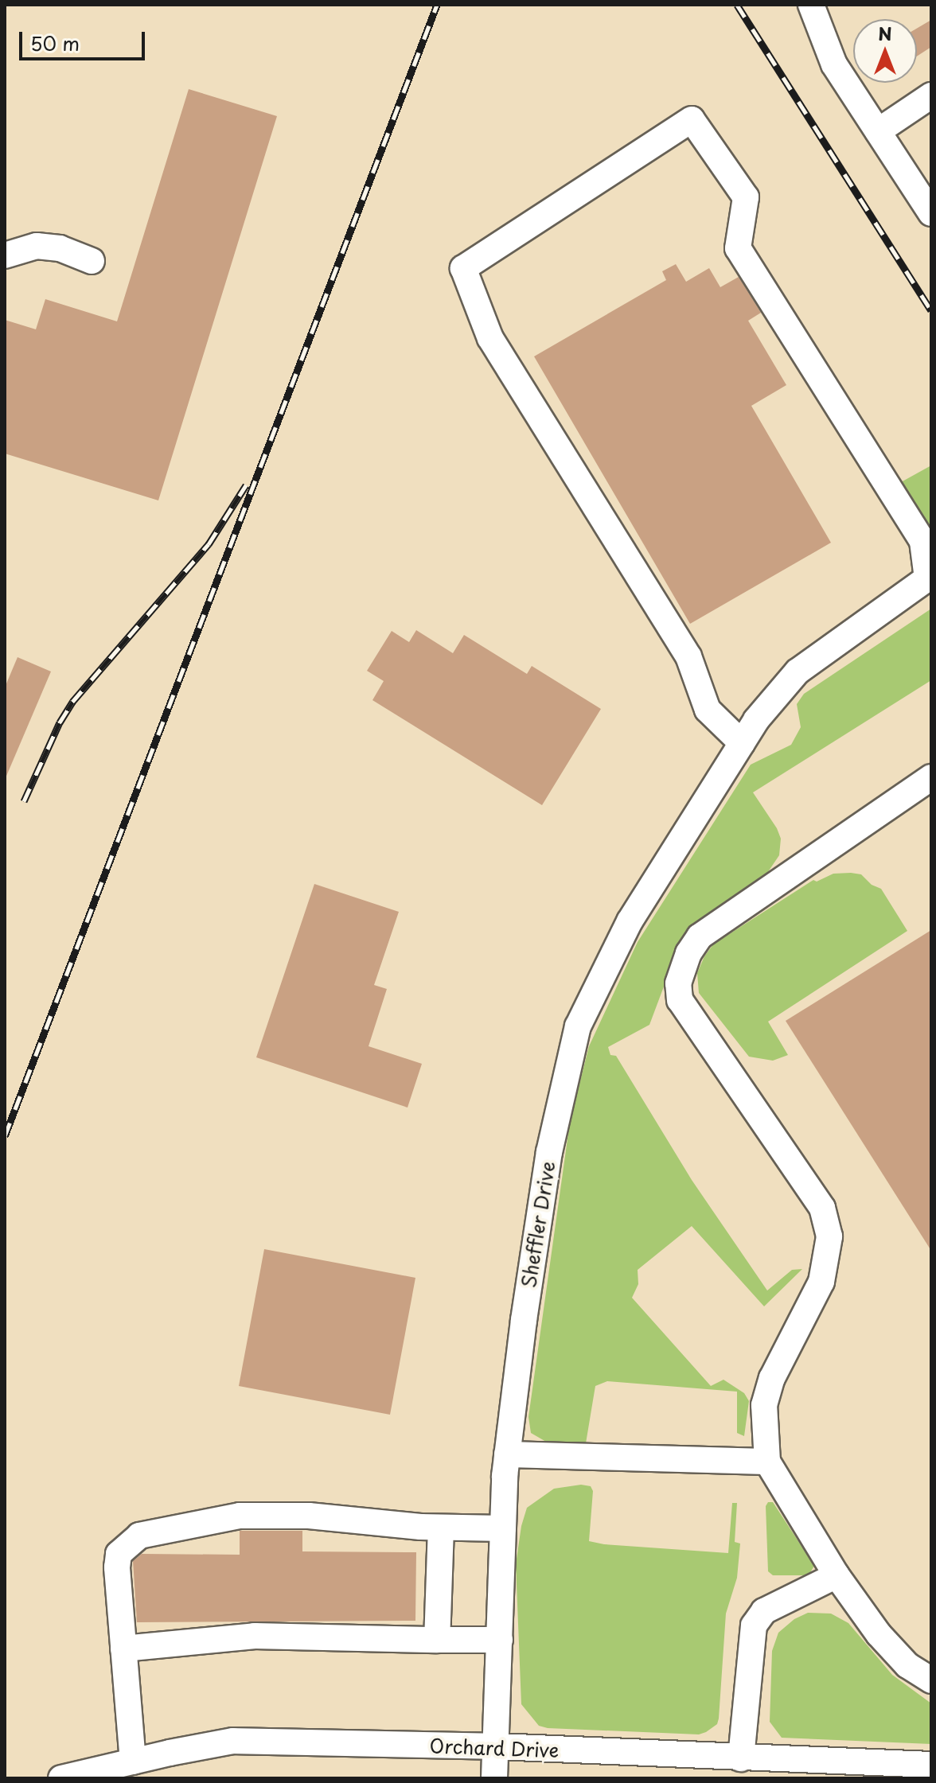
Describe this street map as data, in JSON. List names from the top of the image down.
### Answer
{
  "streets": {
    "street": ["Sheffler Drive", "Orchard Drive"]
  },
  "crossings": [
    ["Sheffler Drive", "Orchard Drive"]
  ],
  "scale_bar": "50 m",
  "north": "top"
}
